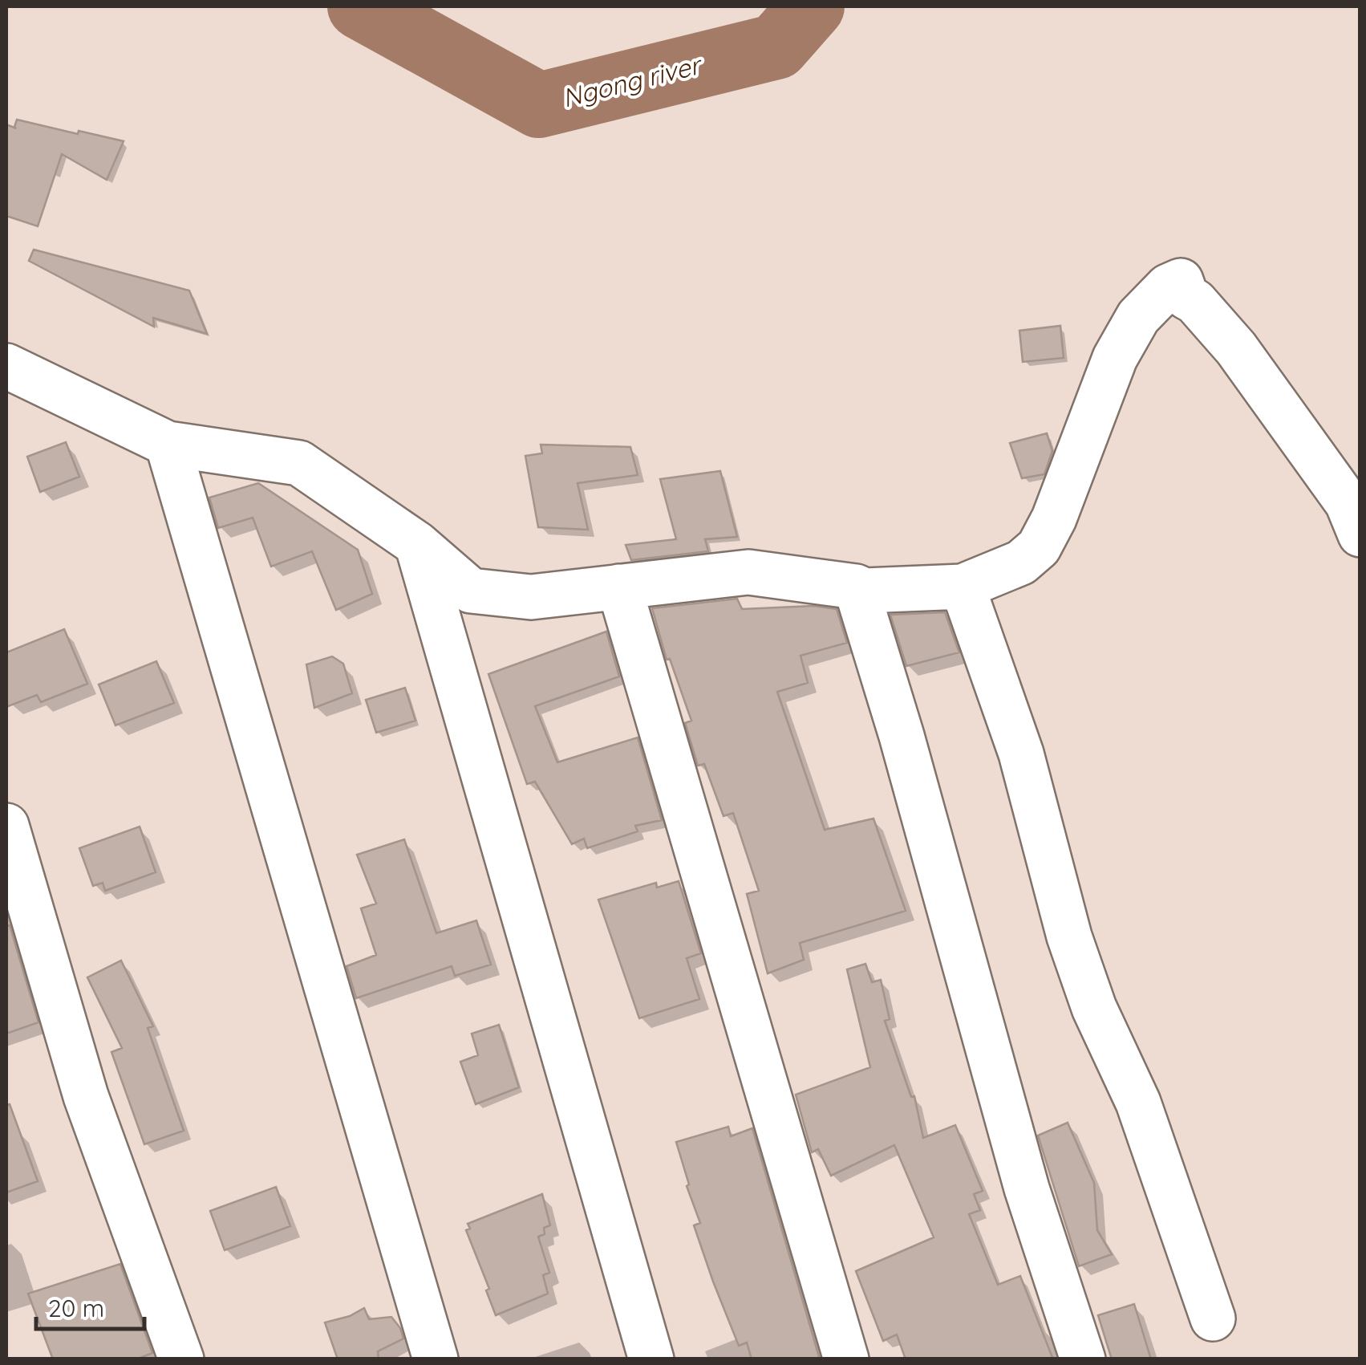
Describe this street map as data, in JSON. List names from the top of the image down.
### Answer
{
  "water": ["Ngong river"],
  "scale_bar": "20 m"
}
